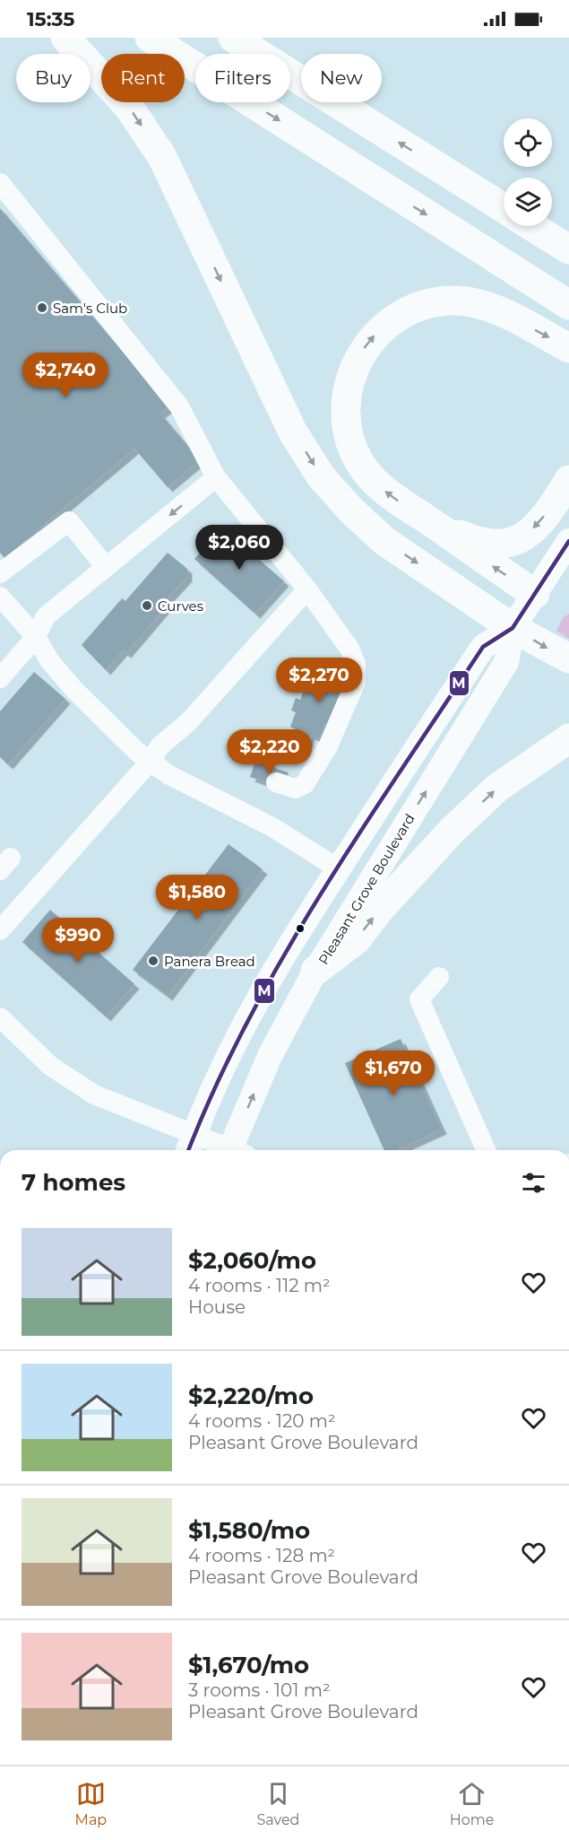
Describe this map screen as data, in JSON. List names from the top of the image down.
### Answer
{
  "streets": {
    "main road": ["Pleasant Grove Boulevard"]
  },
  "places": ["Sam's Club", "Curves", "Panera Bread"],
  "lines": ["transit line M"],
  "page": {
    "status": "15:35",
    "chip": [
      "Buy",
      "Rent",
      "Filters",
      "New"
    ],
    "price": [
      "$2,740",
      "$2,060",
      "$2,270",
      "$2,220",
      "$1,580",
      "$990",
      "$1,670"
    ],
    "heading": "7 homes",
    "list": [
      {
        "name": "$2,060/mo",
        "note": "4 rooms · 112 m² · House"
      },
      {
        "name": "$2,220/mo",
        "note": "4 rooms · 120 m² · Pleasant Grove Boulevard"
      },
      {
        "name": "$1,580/mo",
        "note": "4 rooms · 128 m² · Pleasant Grove Boulevard"
      },
      {
        "name": "$1,670/mo",
        "note": "3 rooms · 101 m² · Pleasant Grove Boulevard"
      }
    ],
    "tabs": ["Map", "Saved", "Home"]
  }
}
